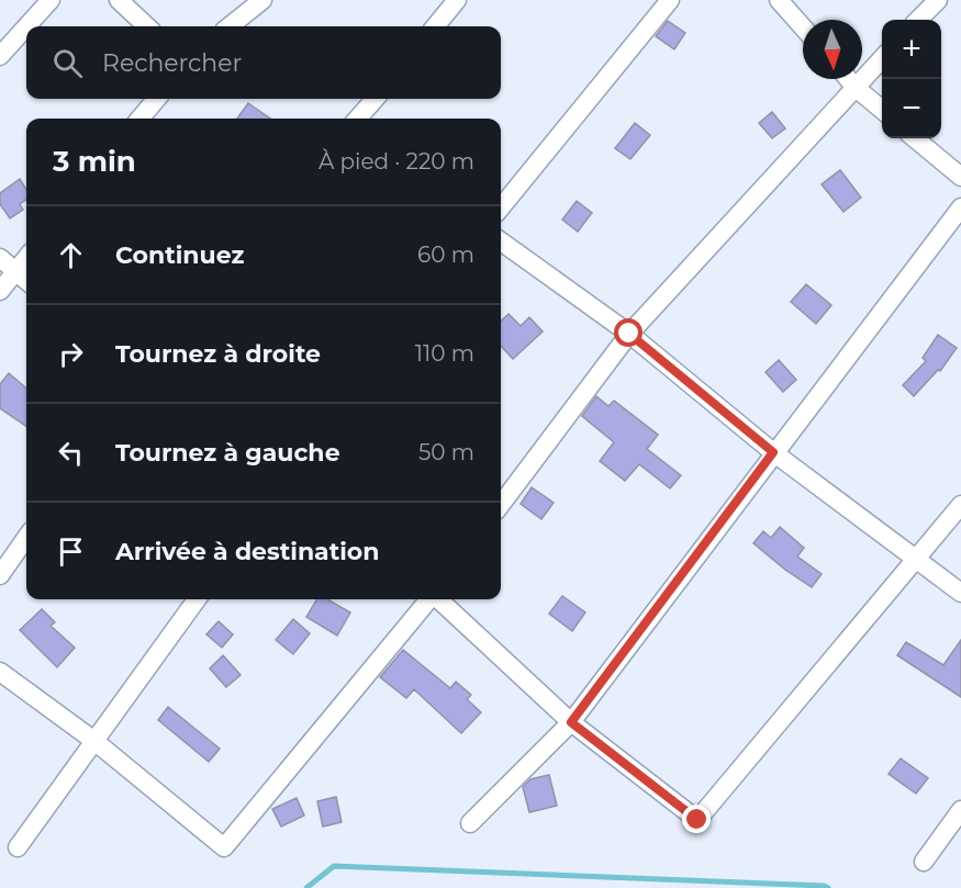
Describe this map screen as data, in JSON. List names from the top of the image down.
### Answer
{
  "north": "bottom",
  "page": {
    "map_buttons": ["+", "−"],
    "search": "Rechercher",
    "heading": ["3 min", "À pied · 220 m"],
    "list": [
      ["Continuez", "60 m"],
      ["Tournez à droite", "110 m"],
      ["Tournez à gauche", "50 m"],
      "Arrivée à destination"
    ]
  }
}
